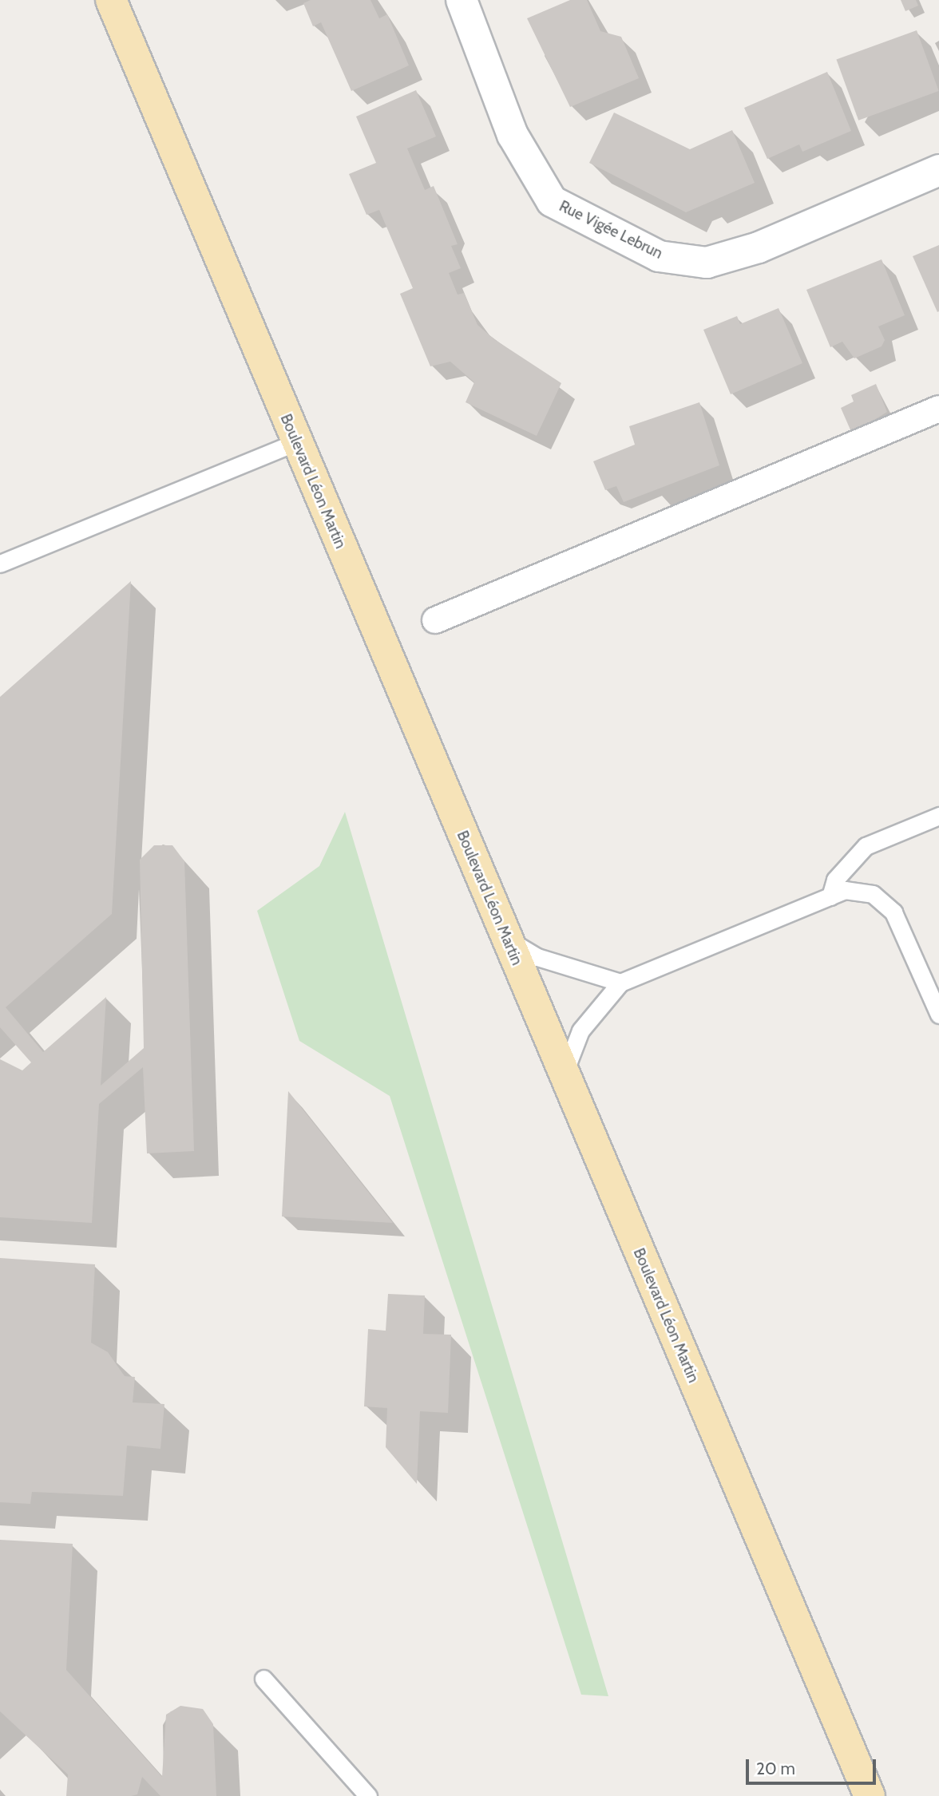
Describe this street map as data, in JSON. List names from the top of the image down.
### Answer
{
  "streets": {
    "main road": ["Boulevard Léon Martin"],
    "street": ["Rue Vigée Lebrun"]
  },
  "scale_bar": "20 m"
}
